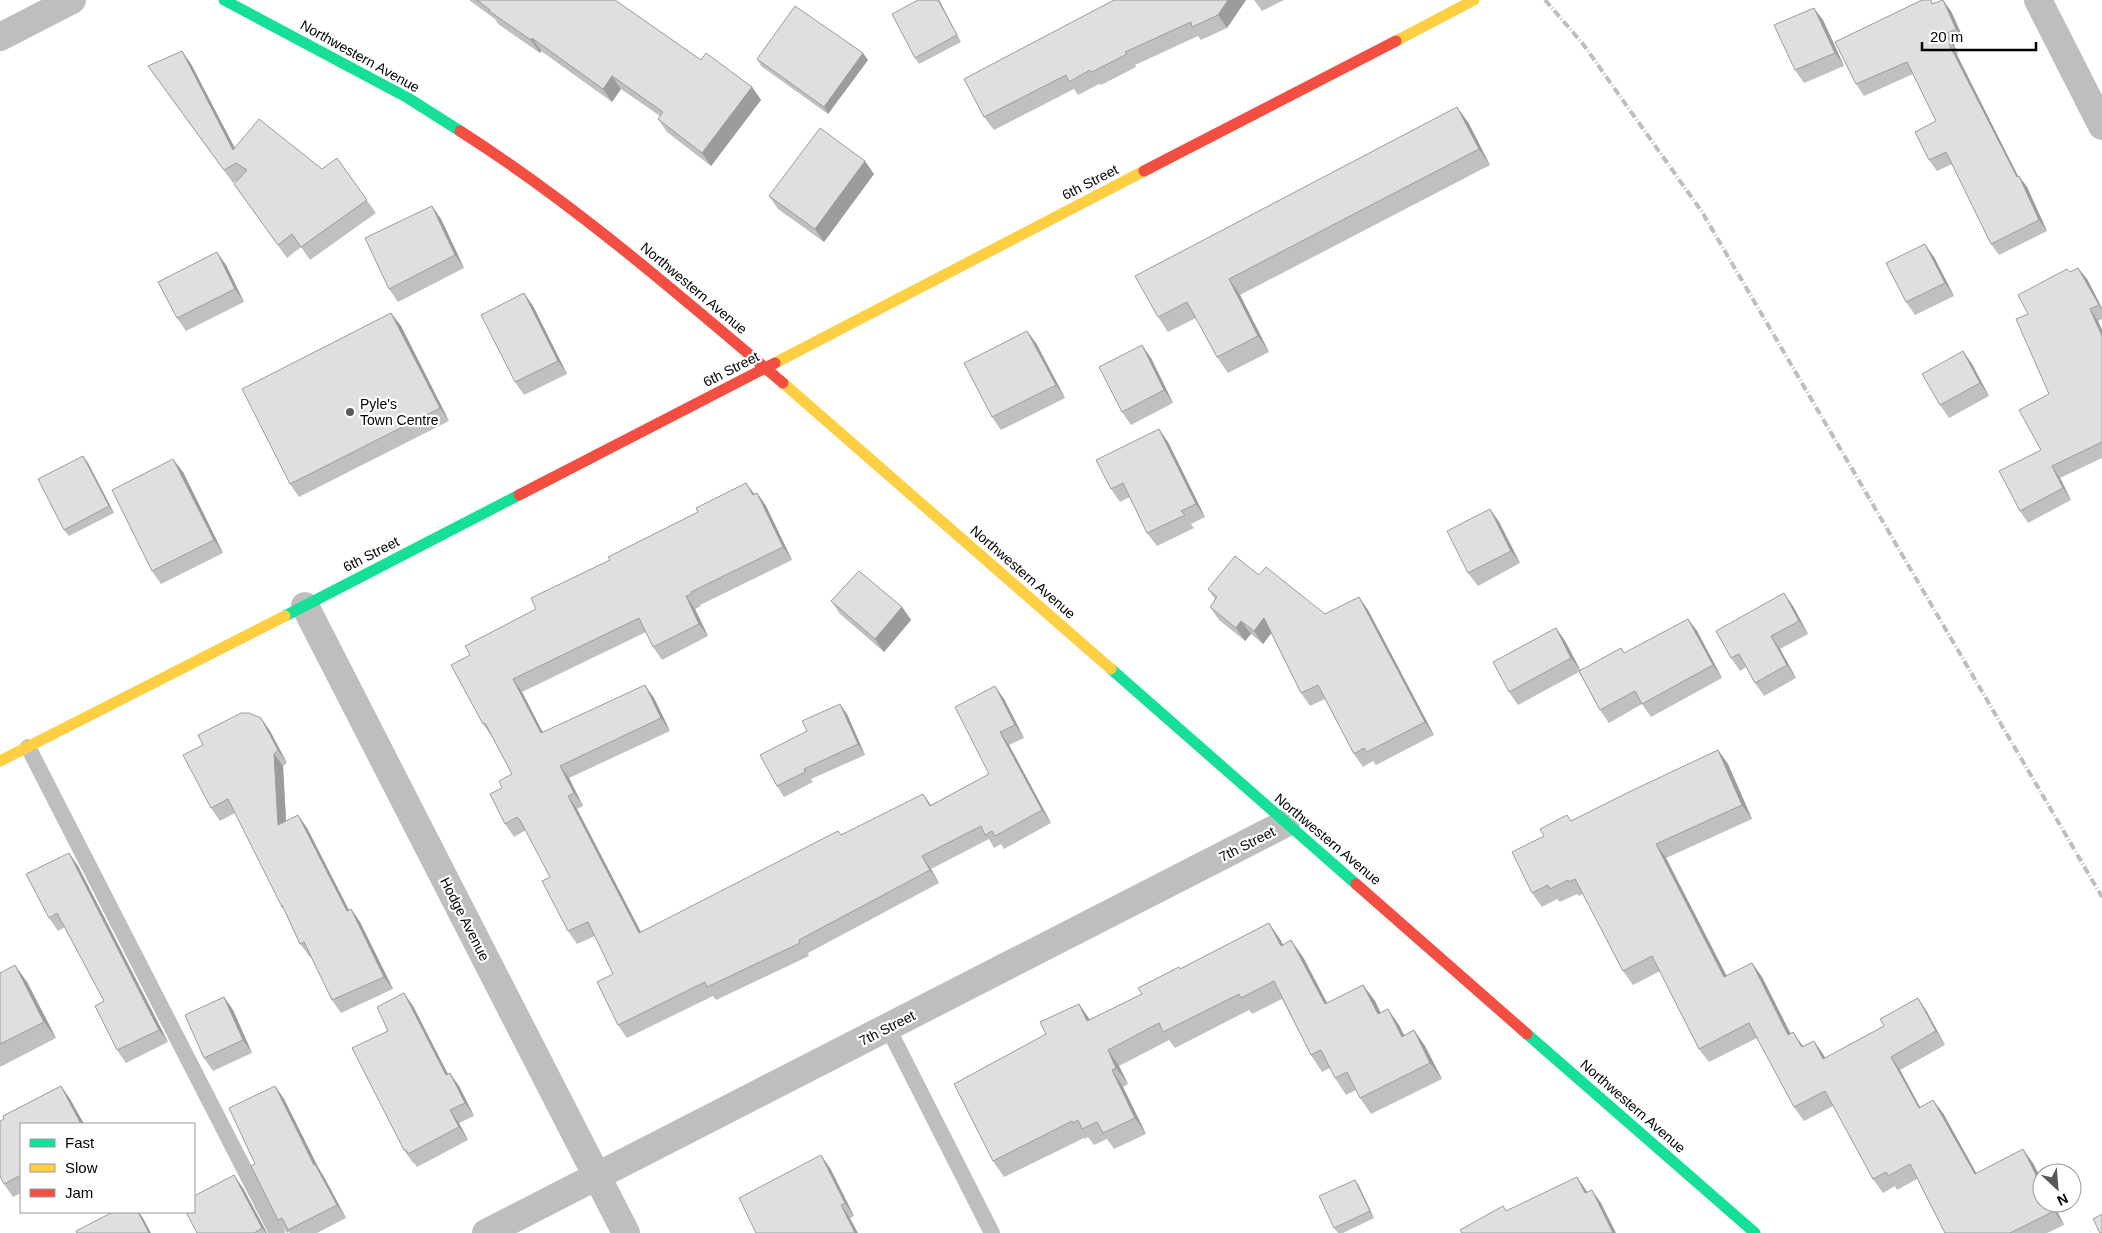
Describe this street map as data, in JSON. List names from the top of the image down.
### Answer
{
  "streets": {
    "street": [
      "Northwestern Avenue",
      "6th Street",
      "7th Street",
      "Hodge Avenue"
    ]
  },
  "crossings": [
    ["Northwestern Avenue", "6th Street"],
    ["Northwestern Avenue", "7th Street"],
    ["6th Street", "Hodge Avenue"],
    ["7th Street", "Hodge Avenue"]
  ],
  "places": ["Pyle's Town Centre"],
  "legend": ["Fast", "Slow", "Jam"],
  "scale_bar": "20 m",
  "north": "bottom right"
}
